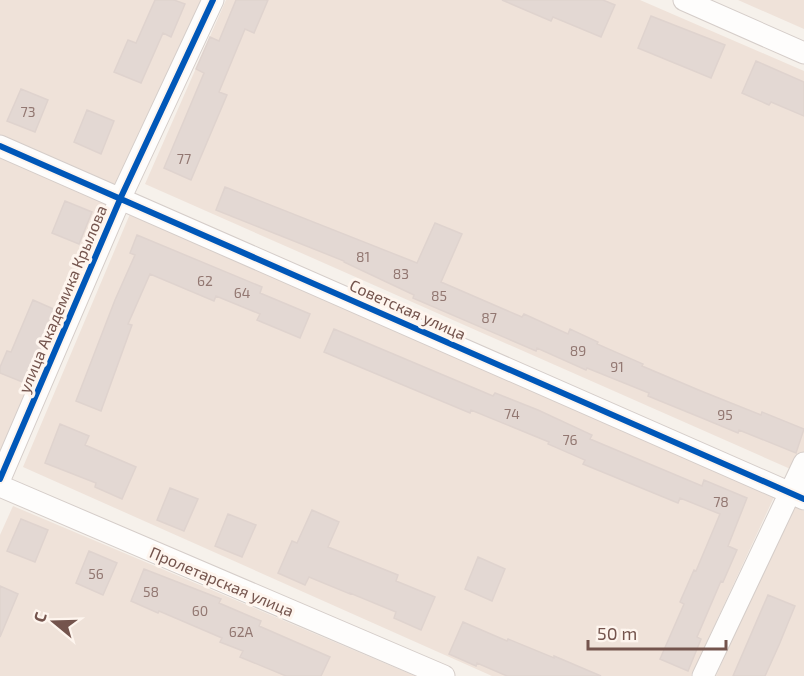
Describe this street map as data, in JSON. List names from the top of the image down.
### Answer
{
  "streets": {
    "street": ["улица Академика Крылова", "Советская улица", "Пролетарская улица"]
  },
  "crossings": [
    ["улица Академика Крылова", "Советская улица"]
  ],
  "house_numbers": [
    "73",
    "77",
    "81",
    "83",
    "62",
    "64",
    "85",
    "87",
    "89",
    "91",
    "74",
    "95",
    "76",
    "78",
    "56",
    "58",
    "60",
    "62А"
  ],
  "scale_bar": "50 m",
  "north": "left"
}
